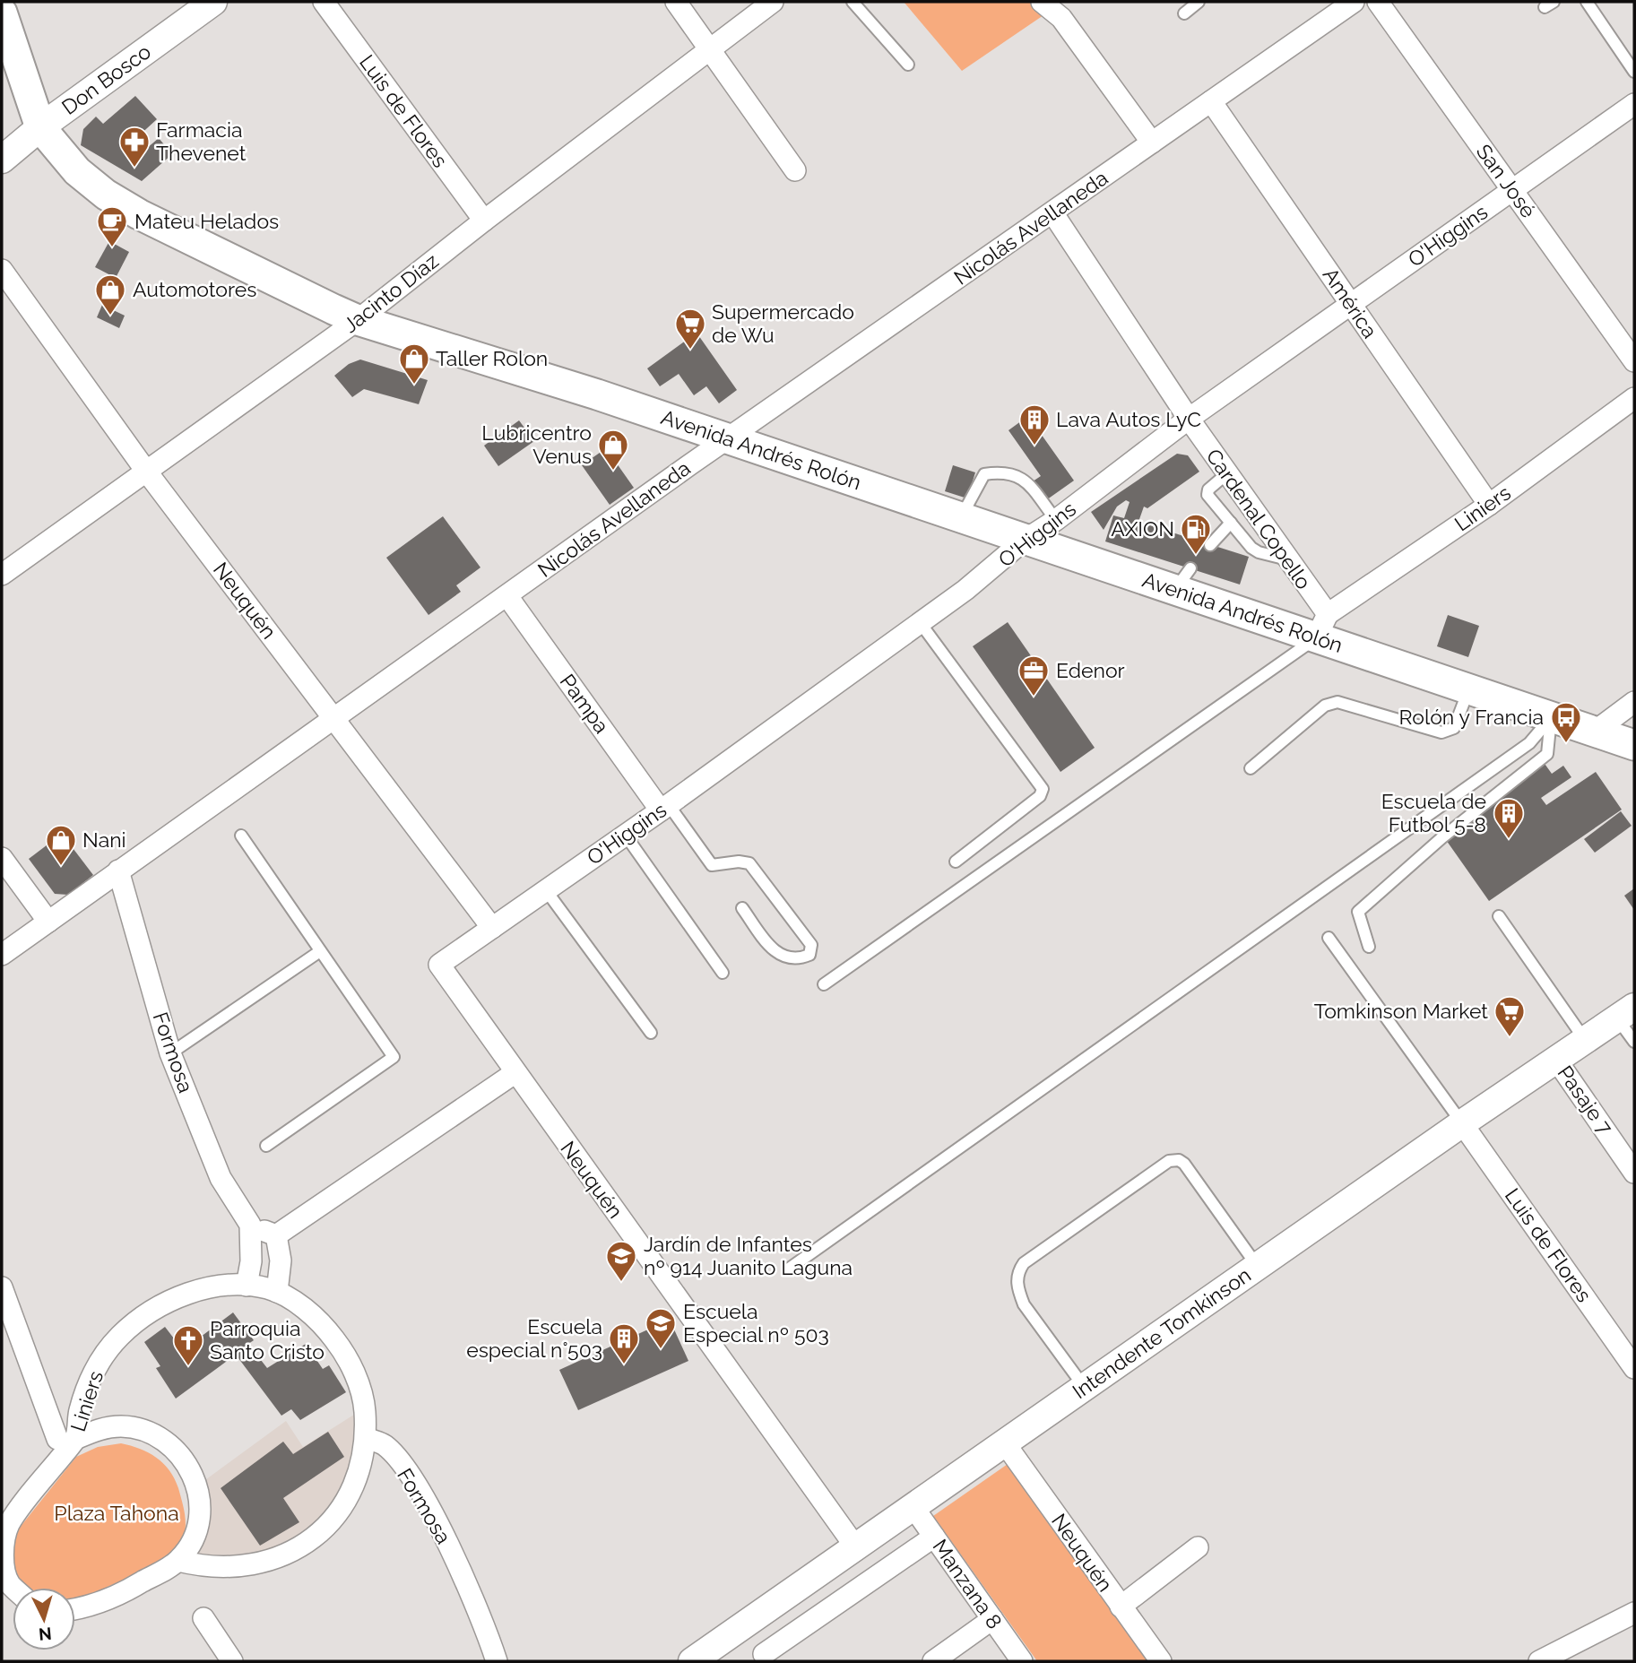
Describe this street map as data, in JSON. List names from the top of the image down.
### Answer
{
  "streets": {
    "main road": ["Avenida Andrés Rolón"],
    "street": [
      "Don Bosco",
      "Luis de Flores",
      "San José",
      "Nicolás Avellaneda",
      "O'Higgins",
      "Jacinto Díaz",
      "América",
      "Liniers",
      "Cardenal Copello",
      "Neuquén",
      "Pampa",
      "Formosa",
      "Pasaje 7",
      "Intendente Tomkinson",
      "Manzana 8"
    ]
  },
  "crossings": [
    ["Don Bosco", "Avenida Andrés Rolón"],
    ["Luis de Flores", "Jacinto Díaz"],
    ["Luis de Flores", "Intendente Tomkinson"],
    ["San José", "O'Higgins"],
    ["Nicolás Avellaneda", "América"],
    ["Nicolás Avellaneda", "Avenida Andrés Rolón"],
    ["Nicolás Avellaneda", "Cardenal Copello"],
    ["Nicolás Avellaneda", "Neuquén"],
    ["Nicolás Avellaneda", "Pampa"],
    ["Nicolás Avellaneda", "Formosa"],
    ["O'Higgins", "América"],
    ["O'Higgins", "Avenida Andrés Rolón"],
    ["O'Higgins", "Cardenal Copello"],
    ["O'Higgins", "Neuquén"],
    ["O'Higgins", "Pampa"],
    ["Jacinto Díaz", "Avenida Andrés Rolón"],
    ["Jacinto Díaz", "Neuquén"],
    ["América", "Liniers"],
    ["Avenida Andrés Rolón", "Liniers"],
    ["Avenida Andrés Rolón", "Cardenal Copello"],
    ["Liniers", "Cardenal Copello"],
    ["Neuquén", "Intendente Tomkinson"],
    ["Pasaje 7", "Intendente Tomkinson"],
    ["Intendente Tomkinson", "Manzana 8"]
  ],
  "parks": ["Plaza Tahona"],
  "places": {
    "pharmacy": ["Farmacia Thevenet"],
    "cafe": ["Mateu Helados"],
    "shop": [
      "Automotores",
      "Taller Rolon",
      "Lubricentro Venus",
      "Nani"
    ],
    "supermarket": ["Supermercado de Wu", "Tomkinson Market"],
    "building": ["Lava Autos LyC", "Escuela de Futbol 5-8", "Escuela especial n°503"],
    "fuel station": ["AXION"],
    "office": ["Edenor"],
    "bus stop": ["Rolón y Francia"],
    "school or university": ["Jardín de Infantes nº 914 Juanito Laguna", "Escuela Especial nº 503"],
    "church": ["Parroquia Santo Cristo"]
  },
  "north": "bottom"
}
